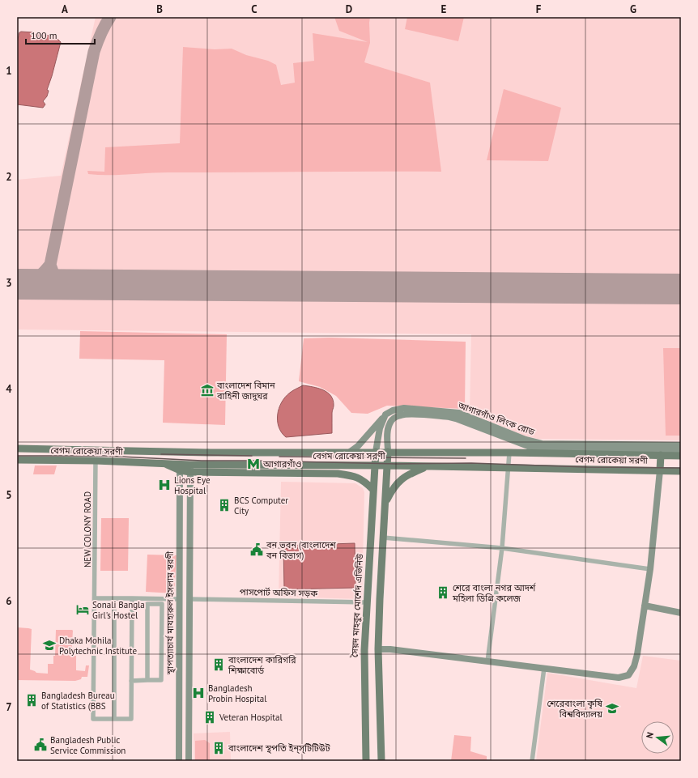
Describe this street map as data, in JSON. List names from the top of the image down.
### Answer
{
  "streets": {
    "main road": ["বেগম রোকেয়া সরণী", "সৈয়দ মাহবুব মোর্শেদ এভিনিউ"],
    "street": [
      "আগারগাঁও লিংক রোড",
      "NEW COLONY ROAD",
      "পাসপোর্ট অফিস সড়ক",
      "স্থাপত্যাচার্য মাযহারুল ইসলাম স্বরণী"
    ]
  },
  "crossings": [
    ["আগারগাঁও লিংক রোড", "বেগম রোকেয়া সরণী"],
    ["বেগম রোকেয়া সরণী", "NEW COLONY ROAD"],
    ["বেগম রোকেয়া সরণী", "সৈয়দ মাহবুব মোর্শেদ এভিনিউ"],
    ["বেগম রোকেয়া সরণী", "স্থাপত্যাচার্য মাযহারুল ইসলাম স্বরণী"],
    ["পাসপোর্ট অফিস সড়ক", "সৈয়দ মাহবুব মোর্শেদ এভিনিউ"]
  ],
  "places": {
    "museum": ["বাংলাদেশ বিমান বাহিনী জাদুঘর"],
    "metro station": ["আগারগাঁও"],
    "hospital": ["Lions Eye Hospital", "Bangladesh Probin Hospital"],
    "building": [
      "BCS Computer City",
      "শেরে বাংলা নগর আদর্শ মহিলা ডিগ্রি কলেজ",
      "বাংলাদেশ কারিগরি শিক্ষাবোর্ড",
      "Bangladesh Bureau of Statistics (BBS",
      "Veteran Hospital",
      "বাংলাদেশ স্থপতি ইন্‌স্‌টিটিউট"
    ],
    "public building": ["বন ভবন (বাংলাদেশ বন বিভাগ)", "Bangladesh Public Service Commission"],
    "hotel": ["Sonali Bangla Girl's Hostel"],
    "school or university": ["Dhaka Mohila Polytechnic Institute", "শেরেবাংলা কৃষি বিশ্ববিদ্যালয়"]
  },
  "scale_bar": "100 m",
  "north": "left",
  "grid": {
    "columns": [
      "A",
      "B",
      "C",
      "D",
      "E",
      "F",
      "G"
    ],
    "rows": [
      "1",
      "2",
      "3",
      "4",
      "5",
      "6",
      "7"
    ]
  }
}
